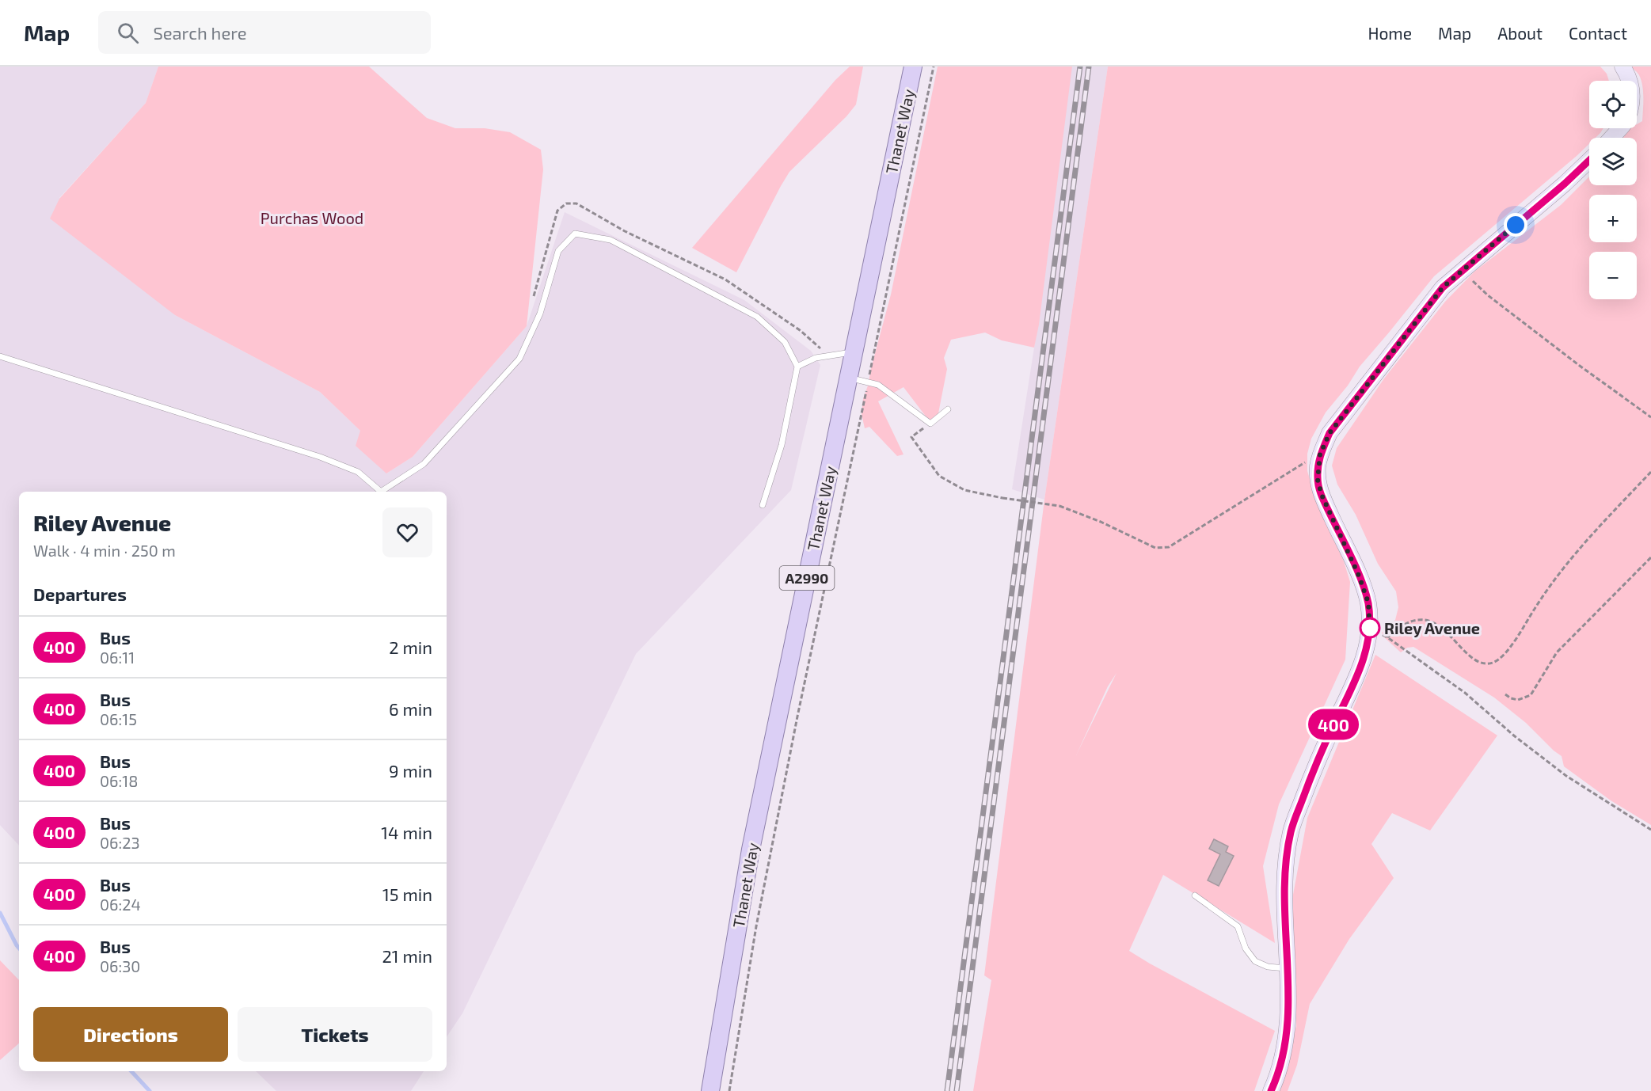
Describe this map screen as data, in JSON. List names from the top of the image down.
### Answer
{
  "streets": {
    "main road": ["Thanet Way", "A2990"]
  },
  "parks": ["Purchas Wood"],
  "places": ["Riley Avenue"],
  "lines": ["bus line 400"],
  "page": {
    "header": "Map",
    "search": "Search here",
    "nav": [
      "Home",
      "Map",
      "About",
      "Contact"
    ],
    "on_map": "400",
    "map_buttons": ["+", "−"],
    "heading": [
      ["Riley Avenue", "Walk · 4 min · 250 m"],
      "Departures"
    ],
    "list": [
      {
        "mark": "400",
        "name": "Bus",
        "note": "06:11",
        "value": "2 min"
      },
      {
        "mark": "400",
        "name": "Bus",
        "note": "06:15",
        "value": "6 min"
      },
      {
        "mark": "400",
        "name": "Bus",
        "note": "06:18",
        "value": "9 min"
      },
      {
        "mark": "400",
        "name": "Bus",
        "note": "06:23",
        "value": "14 min"
      },
      {
        "mark": "400",
        "name": "Bus",
        "note": "06:24",
        "value": "15 min"
      },
      {
        "mark": "400",
        "name": "Bus",
        "note": "06:30",
        "value": "21 min"
      }
    ],
    "buttons": ["Directions", "Tickets"]
  }
}
